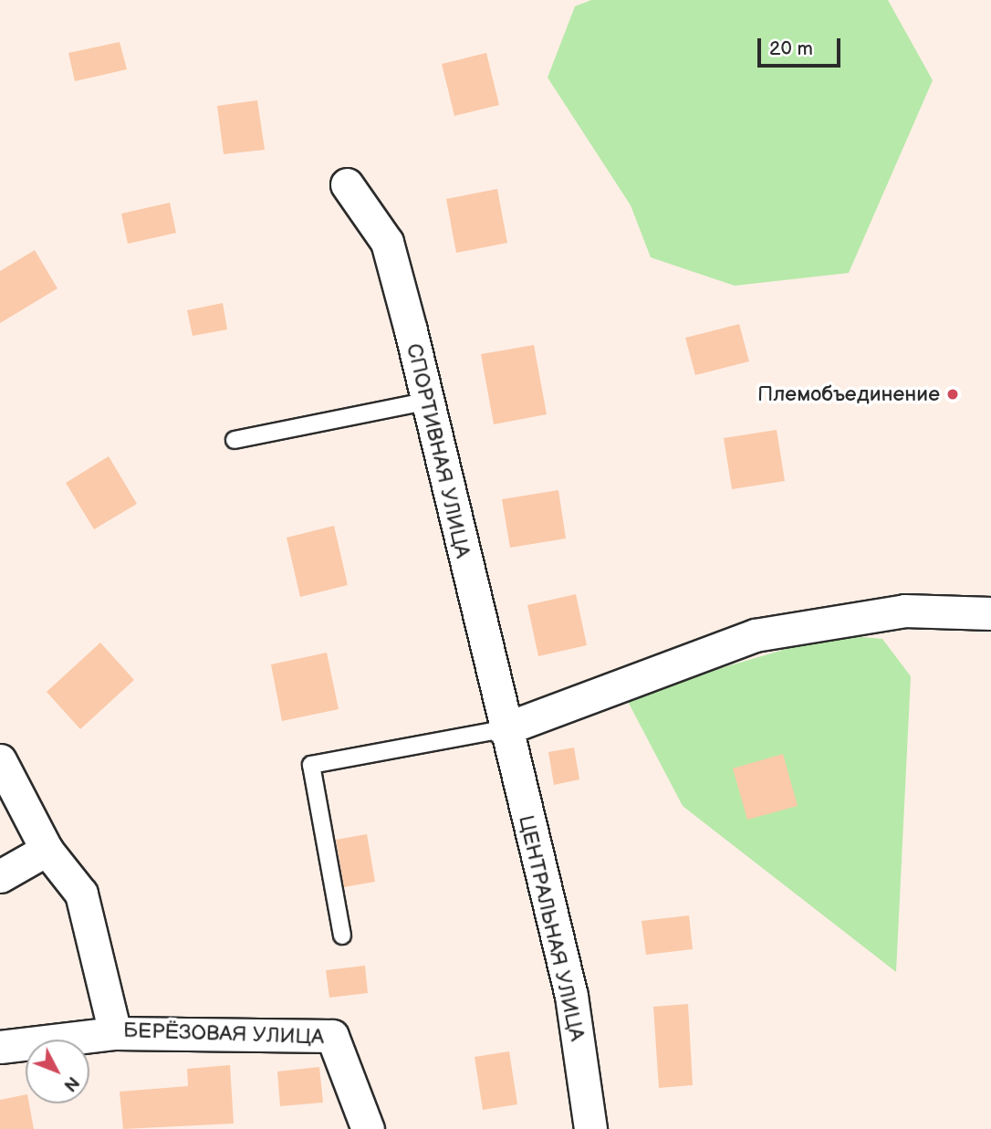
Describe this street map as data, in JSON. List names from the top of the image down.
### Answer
{
  "streets": {
    "street": ["СПОРТИВНАЯ УЛИЦА", "ЦЕНТРАЛЬНАЯ УЛИЦА", "БЕРЁЗОВАЯ УЛИЦА"]
  },
  "crossings": [
    ["СПОРТИВНАЯ УЛИЦА", "ЦЕНТРАЛЬНАЯ УЛИЦА"]
  ],
  "places": ["Племобъединение"],
  "scale_bar": "20 m",
  "north": "bottom right"
}
